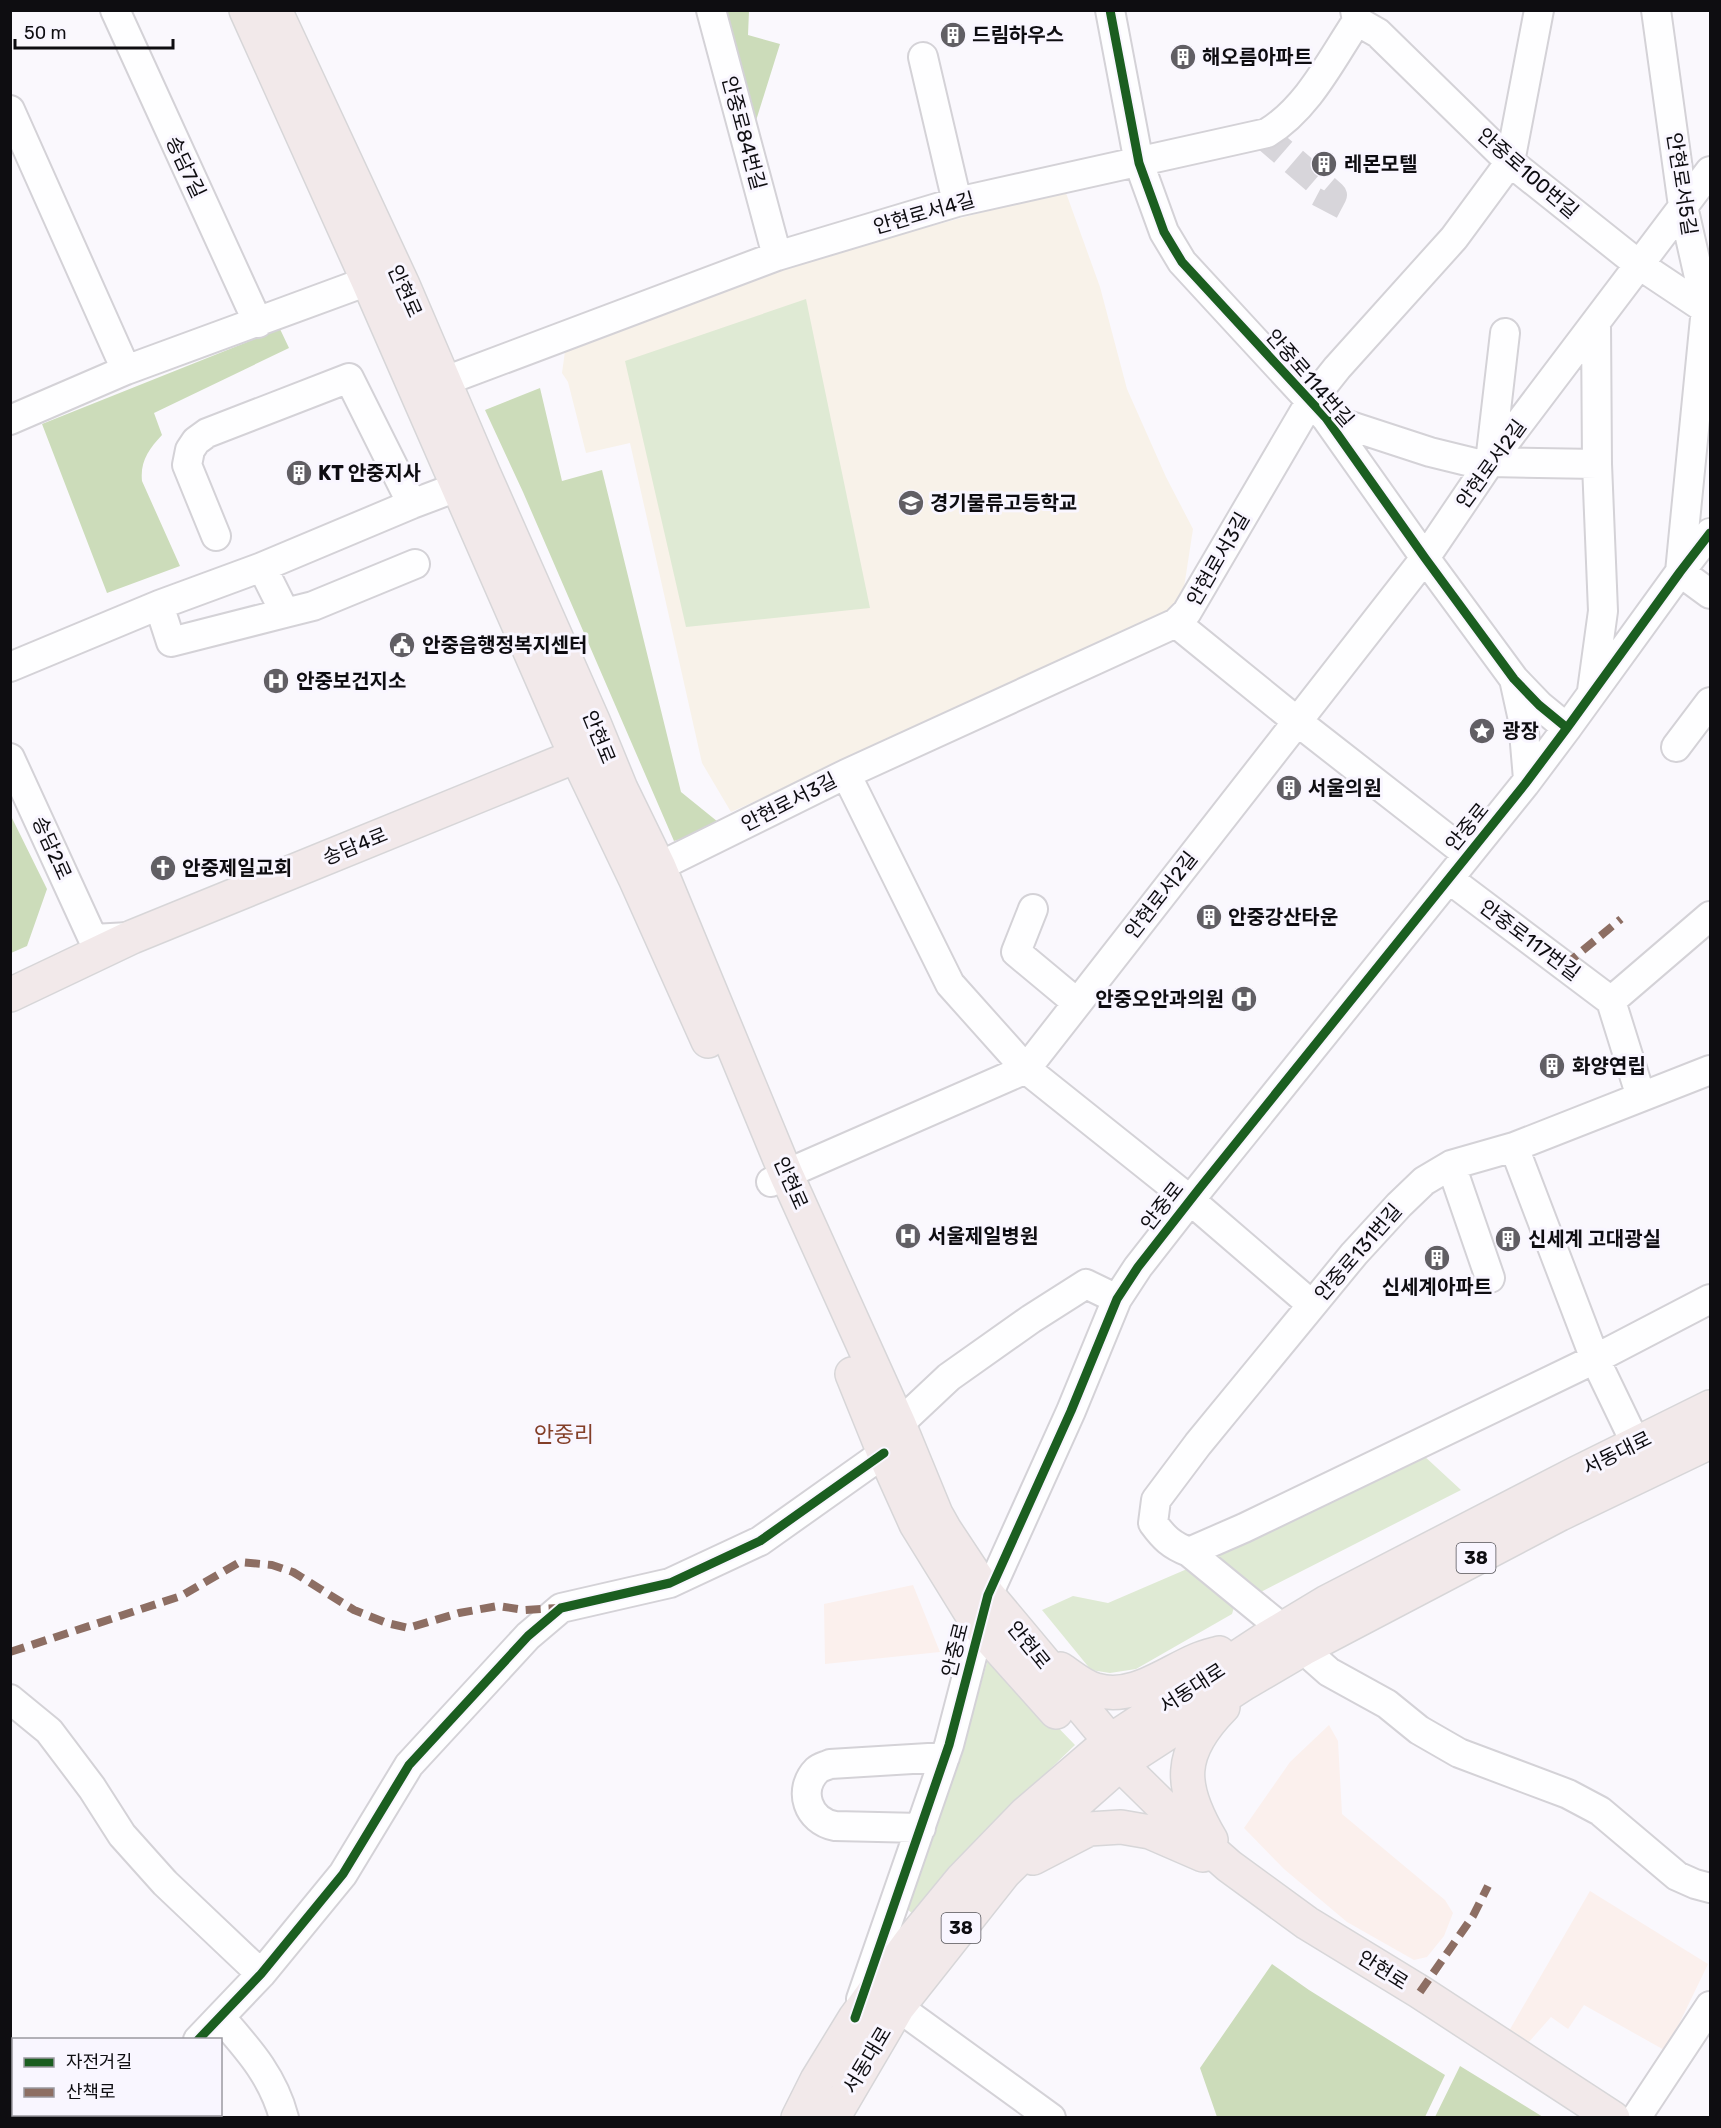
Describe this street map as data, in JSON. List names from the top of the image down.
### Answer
{
  "streets": {
    "main road": [
      "안현로",
      "송담4로",
      "서동대로",
      "38"
    ],
    "street": [
      "안중로84번길",
      "송담7길",
      "안중로100번길",
      "안현로서5길",
      "안현로서4길",
      "안중로114번길",
      "안현로서2길",
      "안현로서3길",
      "안중로",
      "송담2로",
      "안중로117번길",
      "안중로131번길"
    ]
  },
  "crossings": [
    ["안중로84번길", "안현로서4길"],
    ["안중로100번길", "안현로서5길"],
    ["안중로100번길", "안현로서4길"],
    ["안중로100번길", "안현로서2길"],
    ["안중로100번길", "안현로서3길"],
    ["안현로서5길", "안현로서2길"],
    ["안현로서5길", "안중로"],
    ["안현로서4길", "안현로"],
    ["안현로서4길", "안중로114번길"],
    ["안현로", "안현로서2길"],
    ["안현로", "안현로서3길"],
    ["안현로", "안중로"],
    ["안현로", "송담4로"],
    ["안현로", "서동대로"],
    ["안중로114번길", "안현로서2길"],
    ["안중로114번길", "안현로서3길"],
    ["안중로114번길", "안중로"],
    ["안현로서2길", "안중로"],
    ["안중로", "안중로117번길"],
    ["안중로", "안중로131번길"],
    ["안중로", "서동대로"],
    ["송담4로", "송담2로"]
  ],
  "districts": ["안중리"],
  "places": {
    "building": [
      "드림하우스",
      "해오름아파트",
      "레몬모텔",
      "KT 안중지사",
      "서울의원",
      "안중강산타운",
      "화양연립",
      "신세계 고대광실",
      "신세계아파트"
    ],
    "school or university": ["경기물류고등학교"],
    "public building": ["안중읍행정복지센터"],
    "hospital": ["안중보건지소", "안중오안과의원", "서울제일병원"],
    "place": ["광장"],
    "church": ["안중제일교회"]
  },
  "legend": ["자전거길", "산책로"],
  "scale_bar": "50 m"
}
